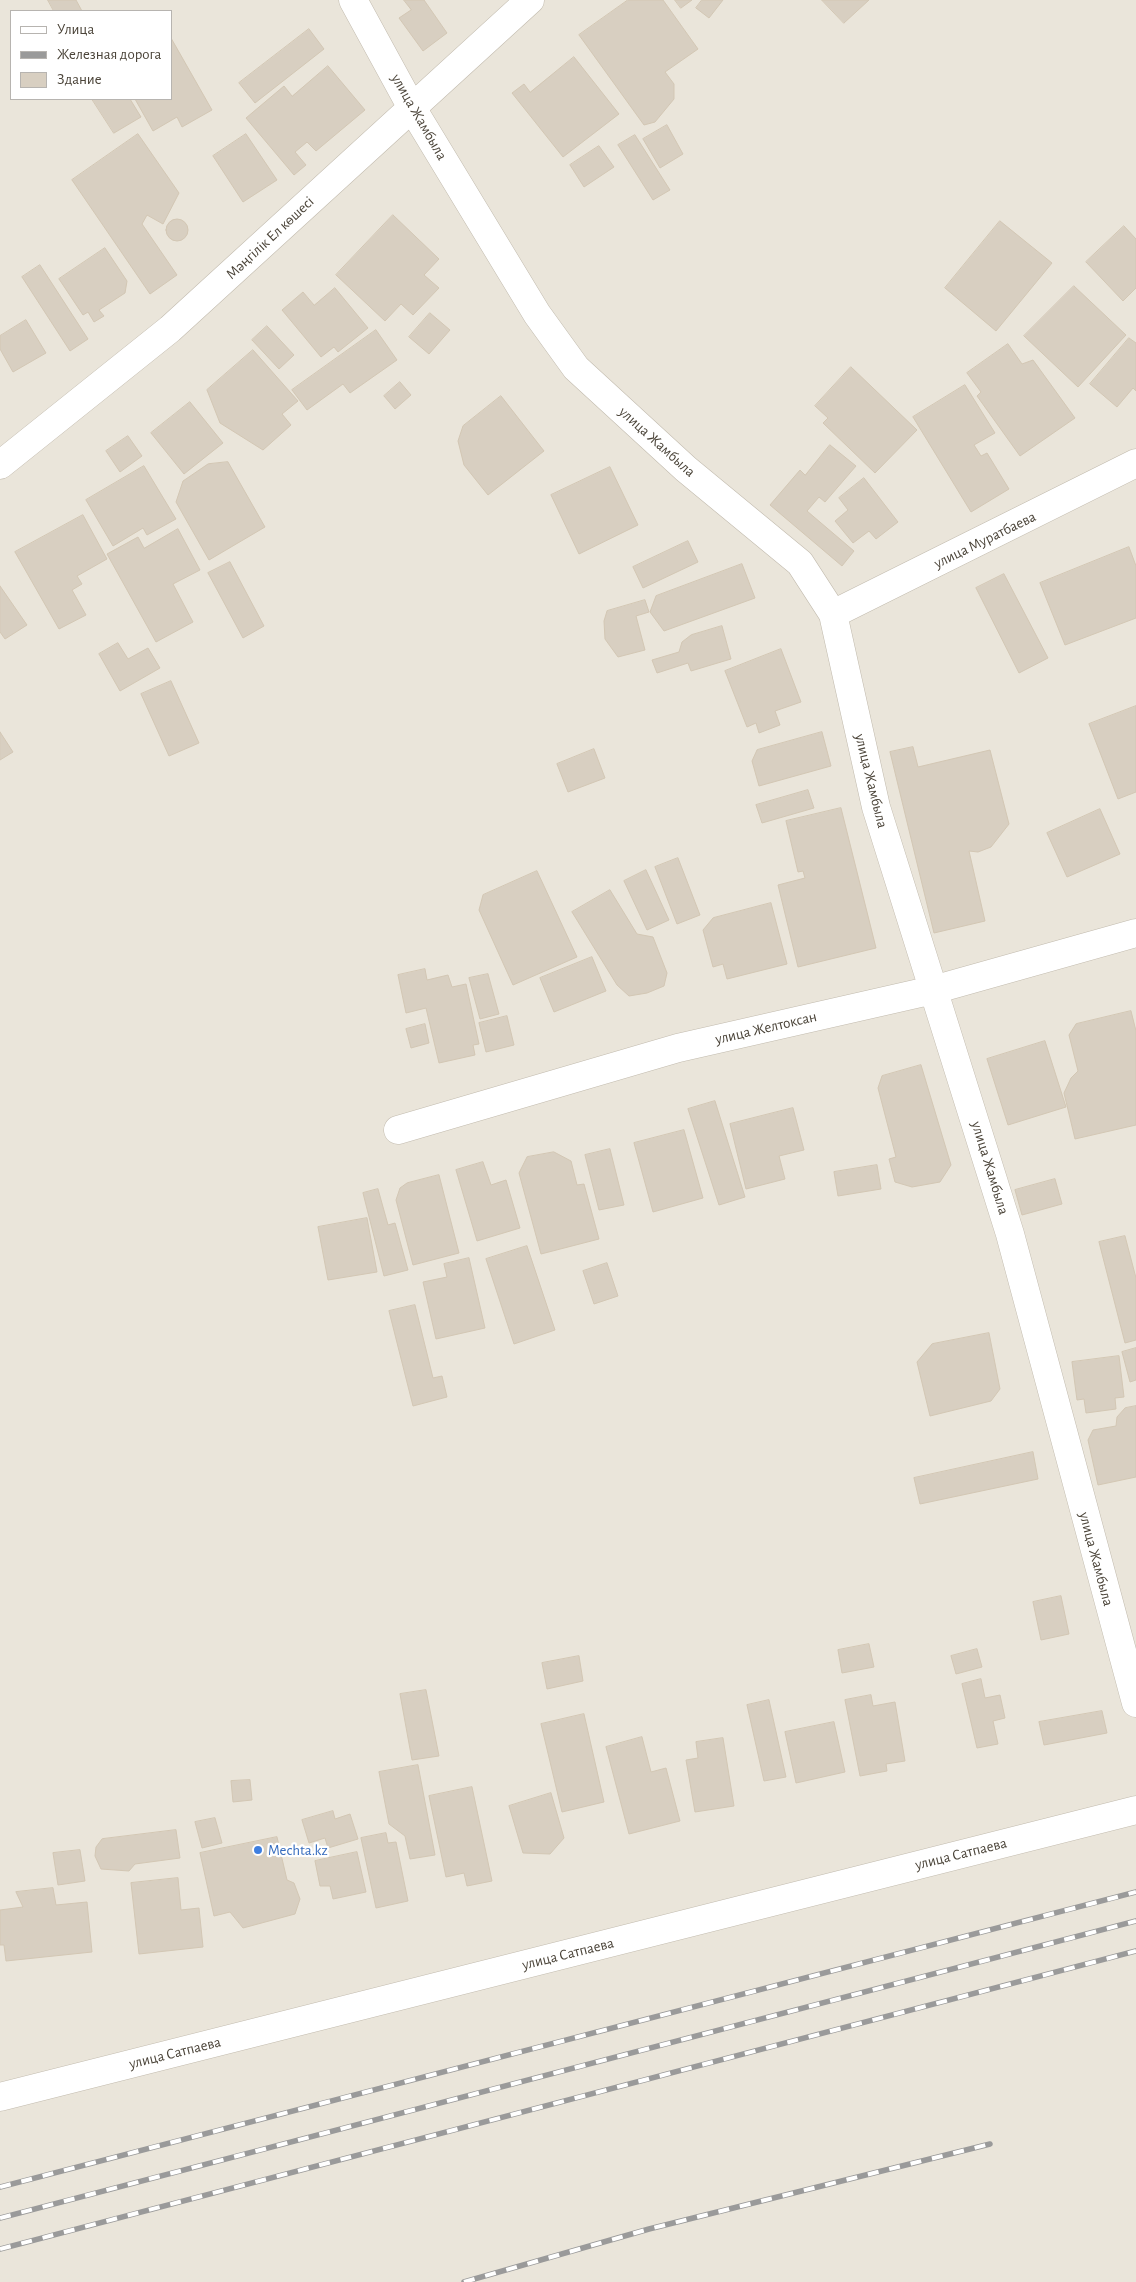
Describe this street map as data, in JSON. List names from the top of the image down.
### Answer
{
  "streets": {
    "street": [
      "улица Жамбыла",
      "Мәңгілік Ел көшесі",
      "улица Муратбаева",
      "улица Желтоксан",
      "улица Сатпаева"
    ]
  },
  "crossings": [
    ["улица Жамбыла", "Мәңгілік Ел көшесі"],
    ["улица Жамбыла", "улица Муратбаева"],
    ["улица Жамбыла", "улица Желтоксан"]
  ],
  "places": ["Mechta.kz"],
  "legend": ["Улица", "Железная дорога", "Здание"]
}
